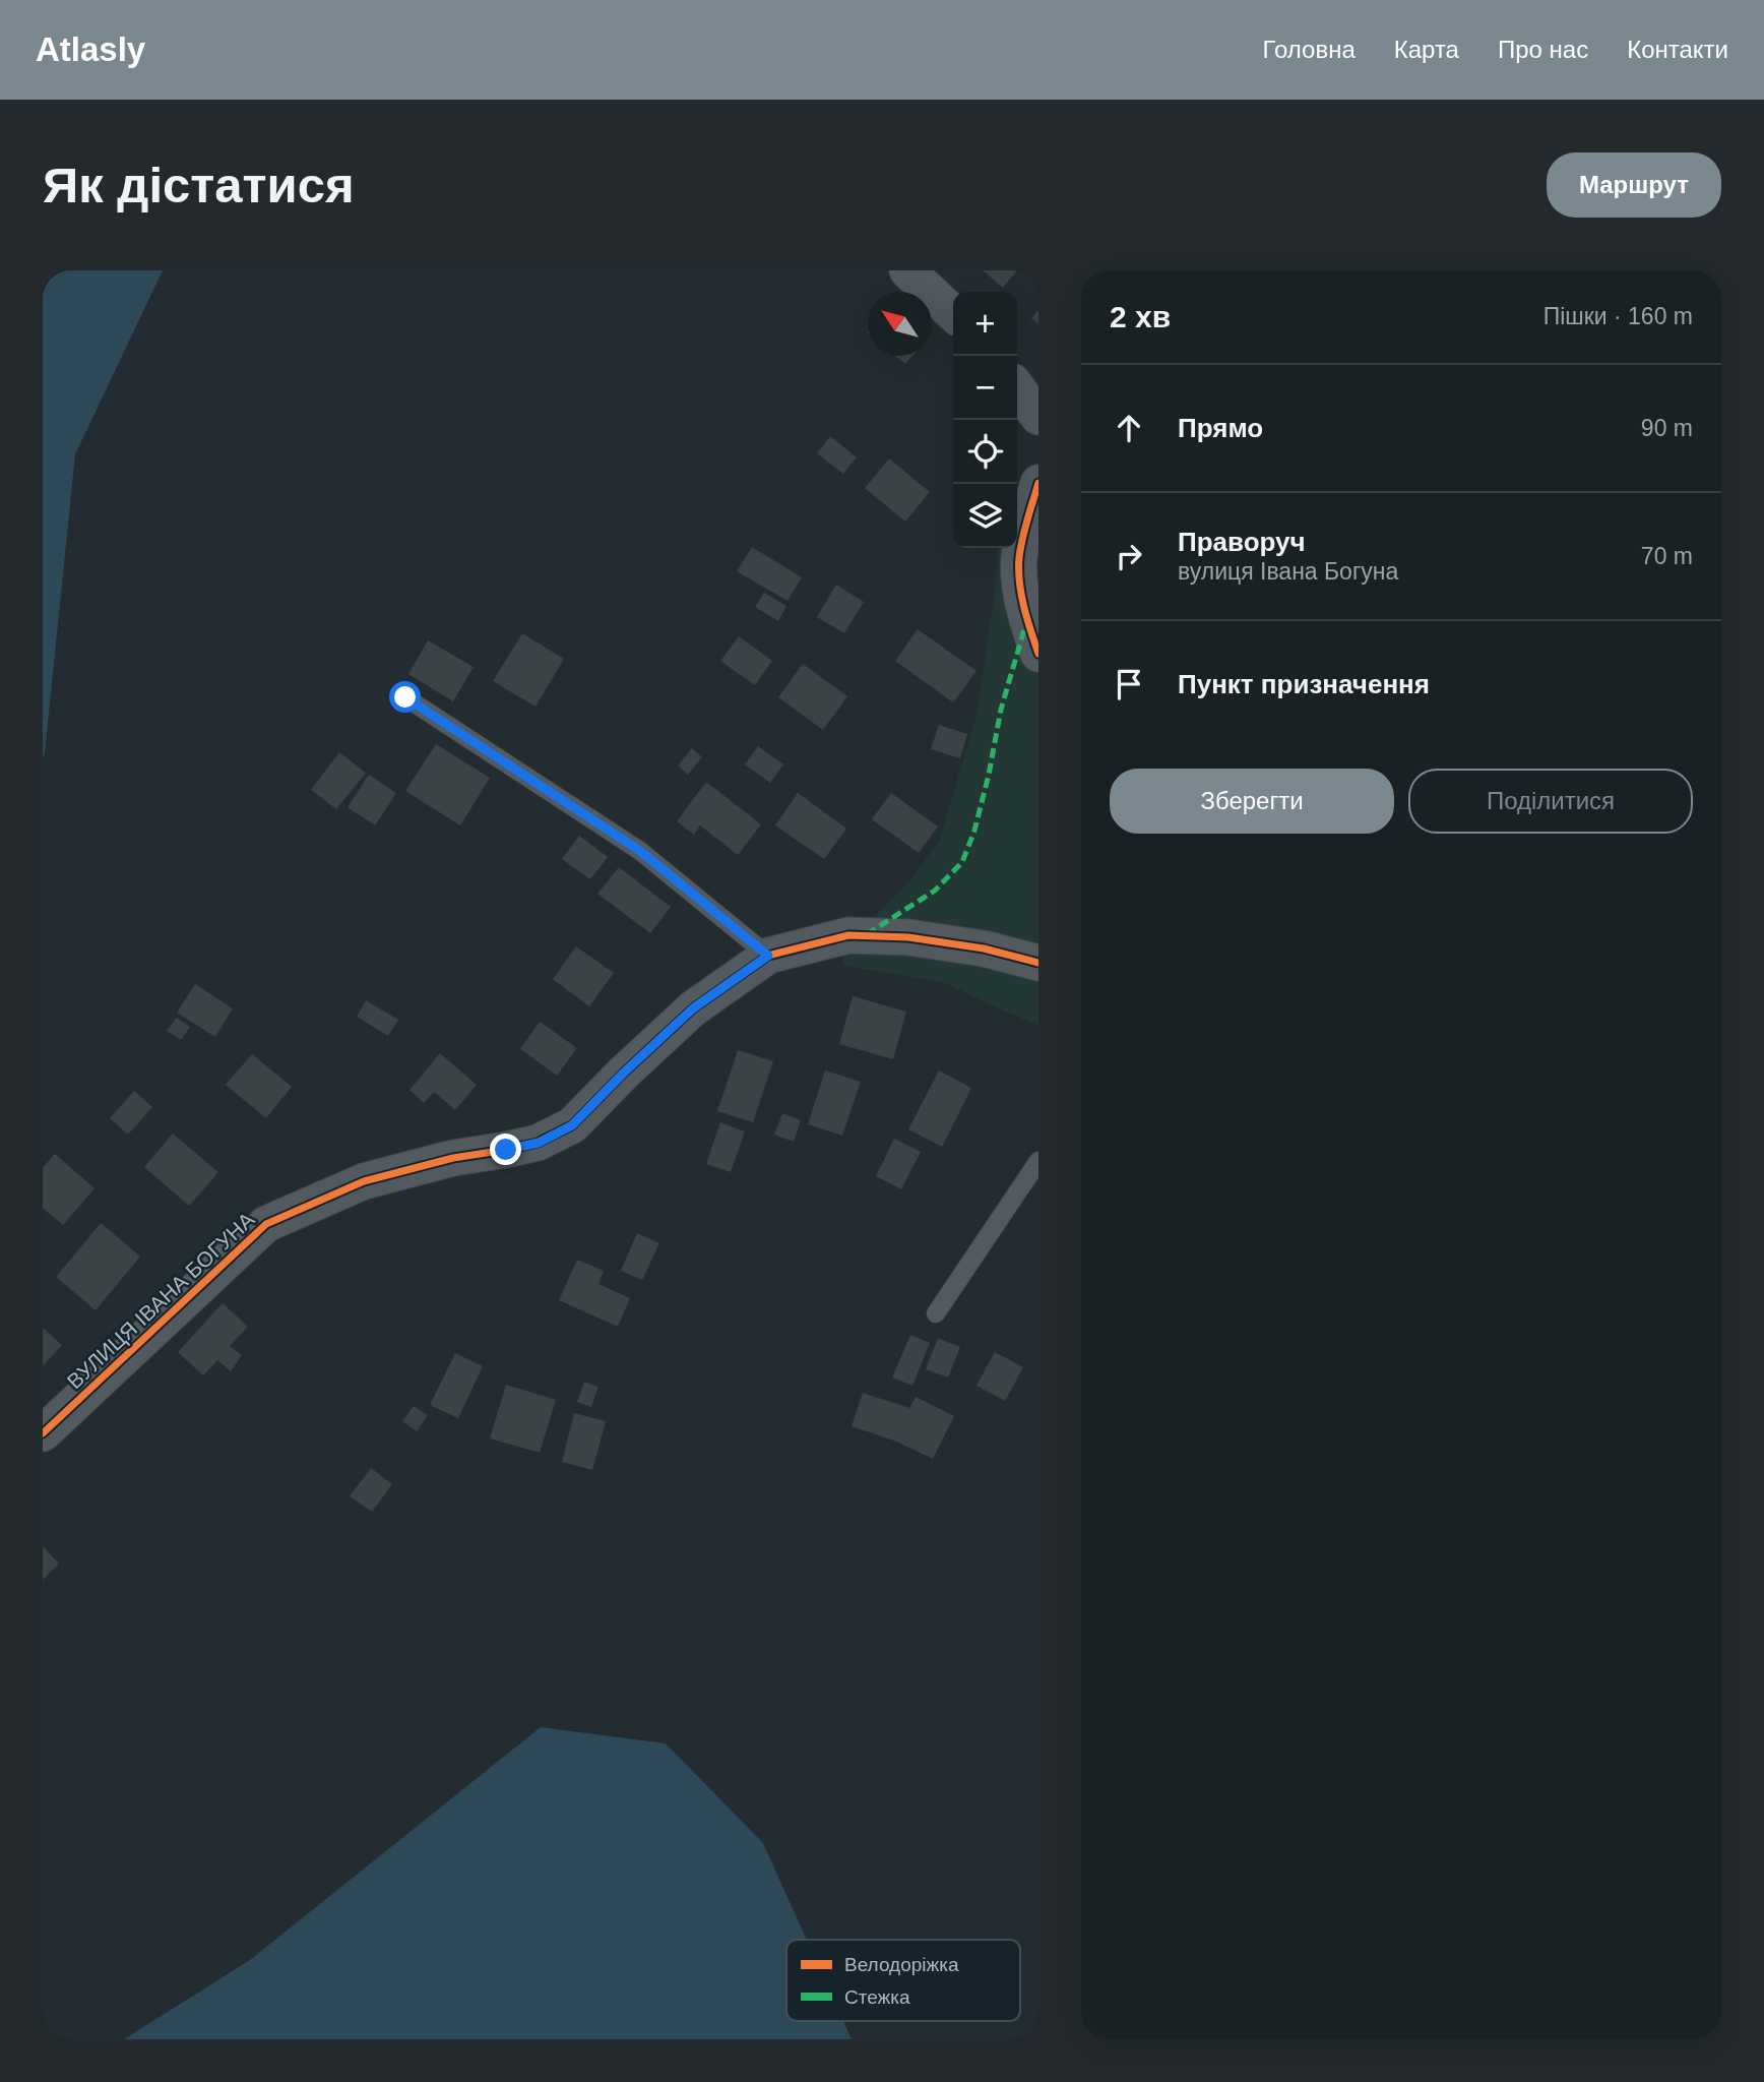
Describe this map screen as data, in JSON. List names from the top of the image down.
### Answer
{
  "streets": {
    "street": ["ВУЛИЦЯ ІВАНА БОГУНА"]
  },
  "legend": ["Велодоріжка", "Стежка"],
  "north": "top left",
  "page": {
    "header": "Atlasly",
    "nav": [
      "Головна",
      "Карта",
      "Про нас",
      "Контакти"
    ],
    "buttons": [
      "Маршрут",
      ["Зберегти", "Поділитися"]
    ],
    "title": "Як дістатися",
    "heading": ["2 хв", "Пішки · 160 m"],
    "map_buttons": ["+", "−"],
    "list": [
      ["Прямо", "90 m"],
      ["Праворуч", "вулиця Івана Богуна", "70 m"],
      "Пункт призначення"
    ]
  }
}
